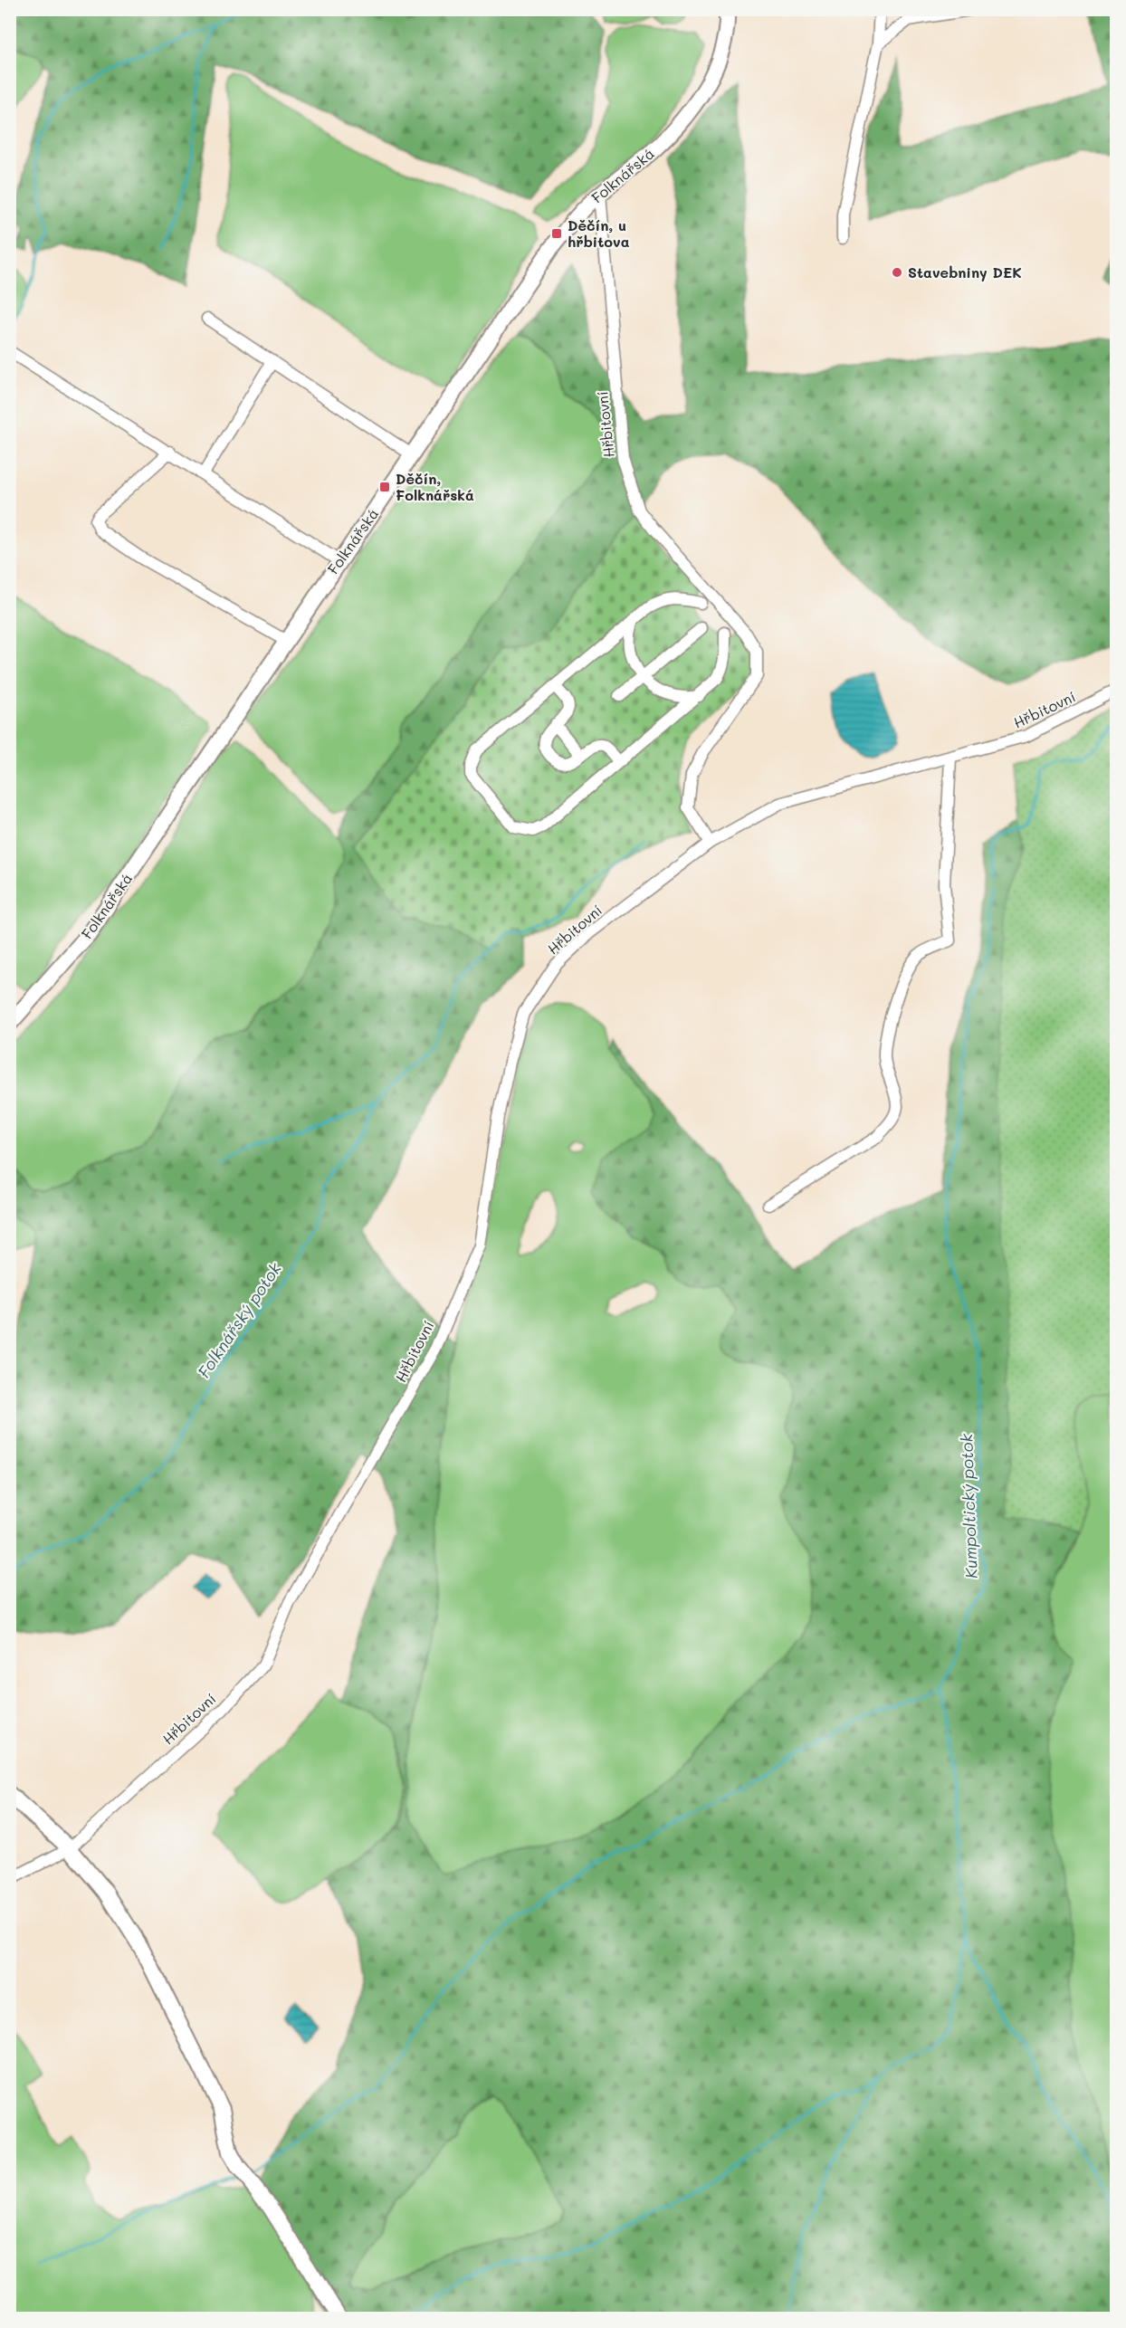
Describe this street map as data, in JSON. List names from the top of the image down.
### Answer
{
  "streets": {
    "street": ["Folknářská", "Hřbitovní"]
  },
  "crossings": [
    ["Folknářská", "Hřbitovní"]
  ],
  "water": ["Folknářský potok", "Kumpoltický potok"],
  "places": {
    "transit": ["Děčín, u hřbitova", "Děčín, Folknářská"],
    "other": ["Stavebniny DEK"]
  }
}
